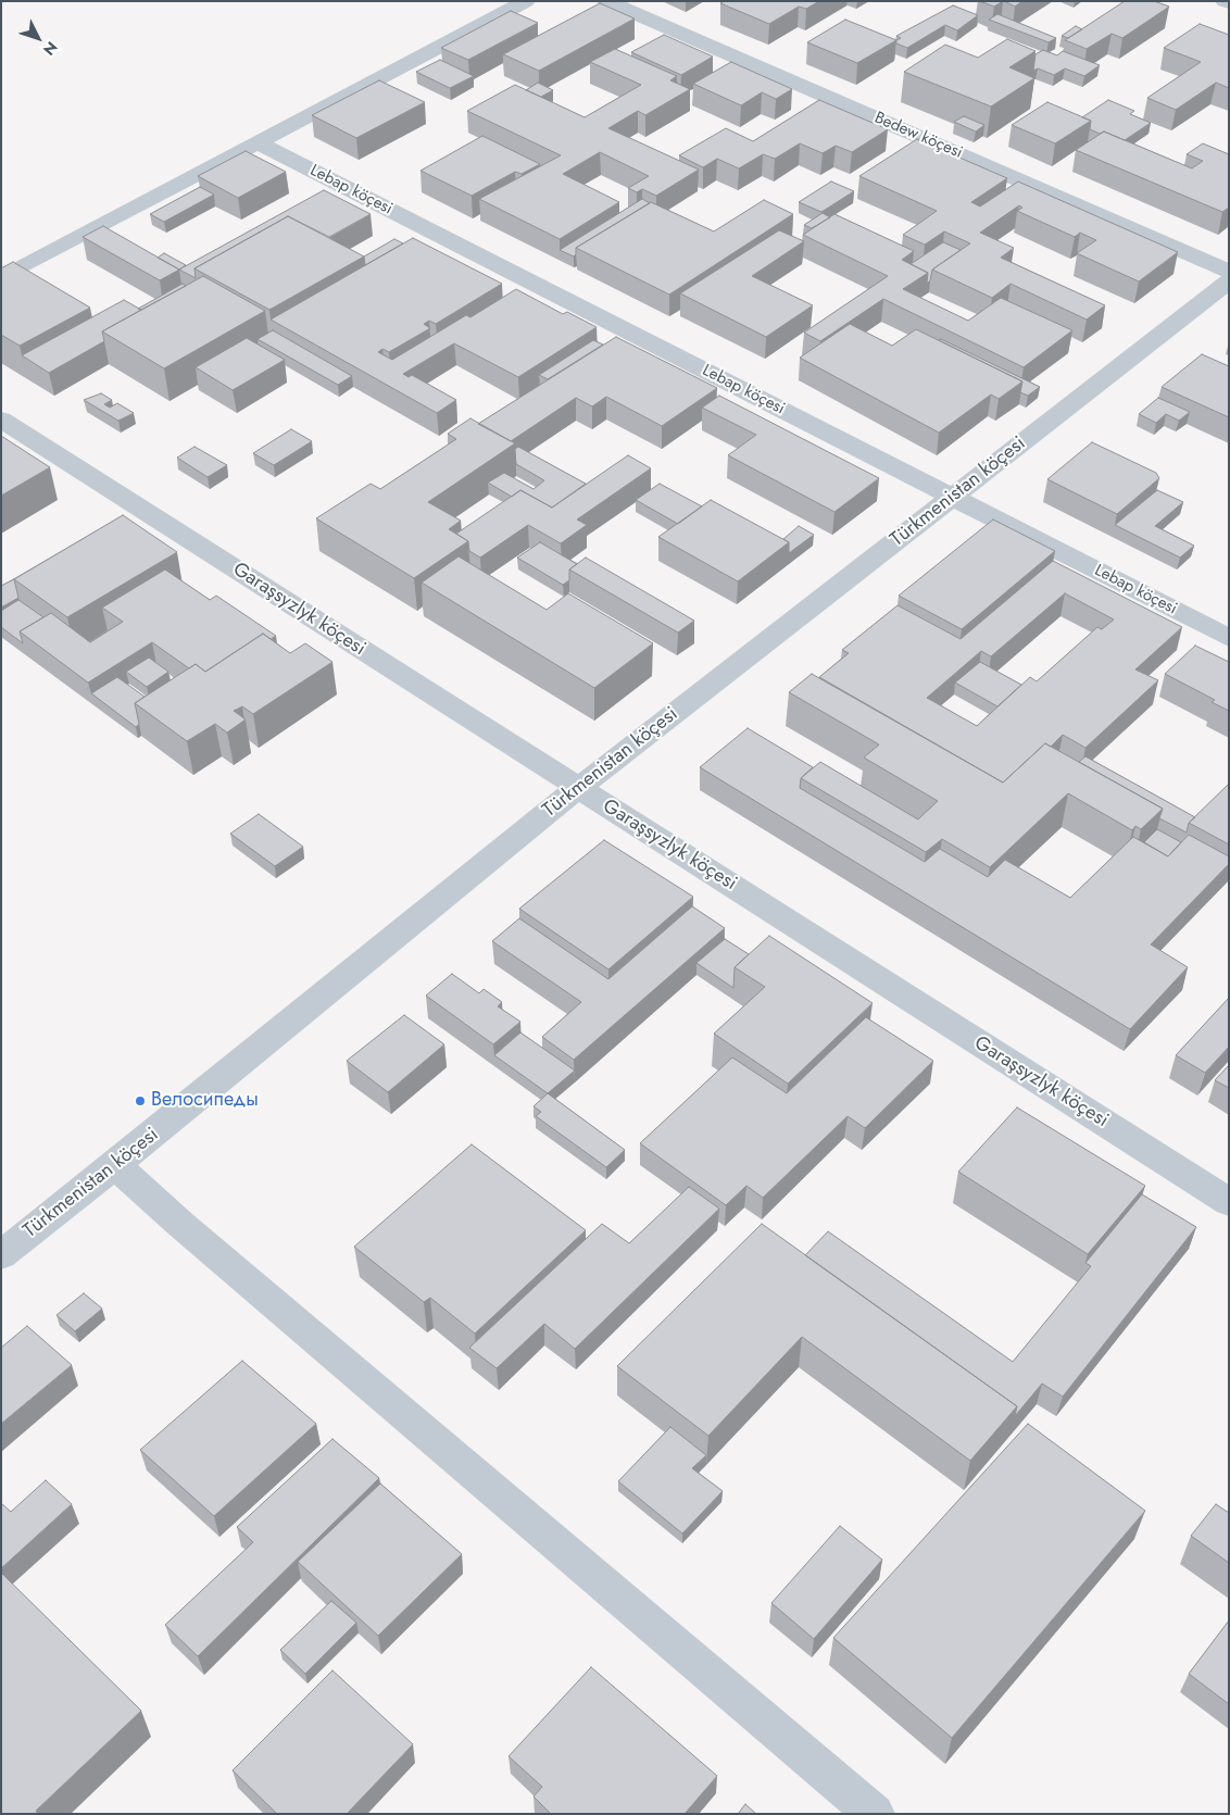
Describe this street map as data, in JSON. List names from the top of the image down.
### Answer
{
  "streets": {
    "street": [
      "Bedew köçesi",
      "Lebap köçesi",
      "Türkmenistan köçesi",
      "Garaşsyzlyk köçesi"
    ]
  },
  "crossings": [
    ["Lebap köçesi", "Türkmenistan köçesi"],
    ["Türkmenistan köçesi", "Garaşsyzlyk köçesi"]
  ],
  "places": ["Велосипеды"],
  "north": "bottom right"
}
